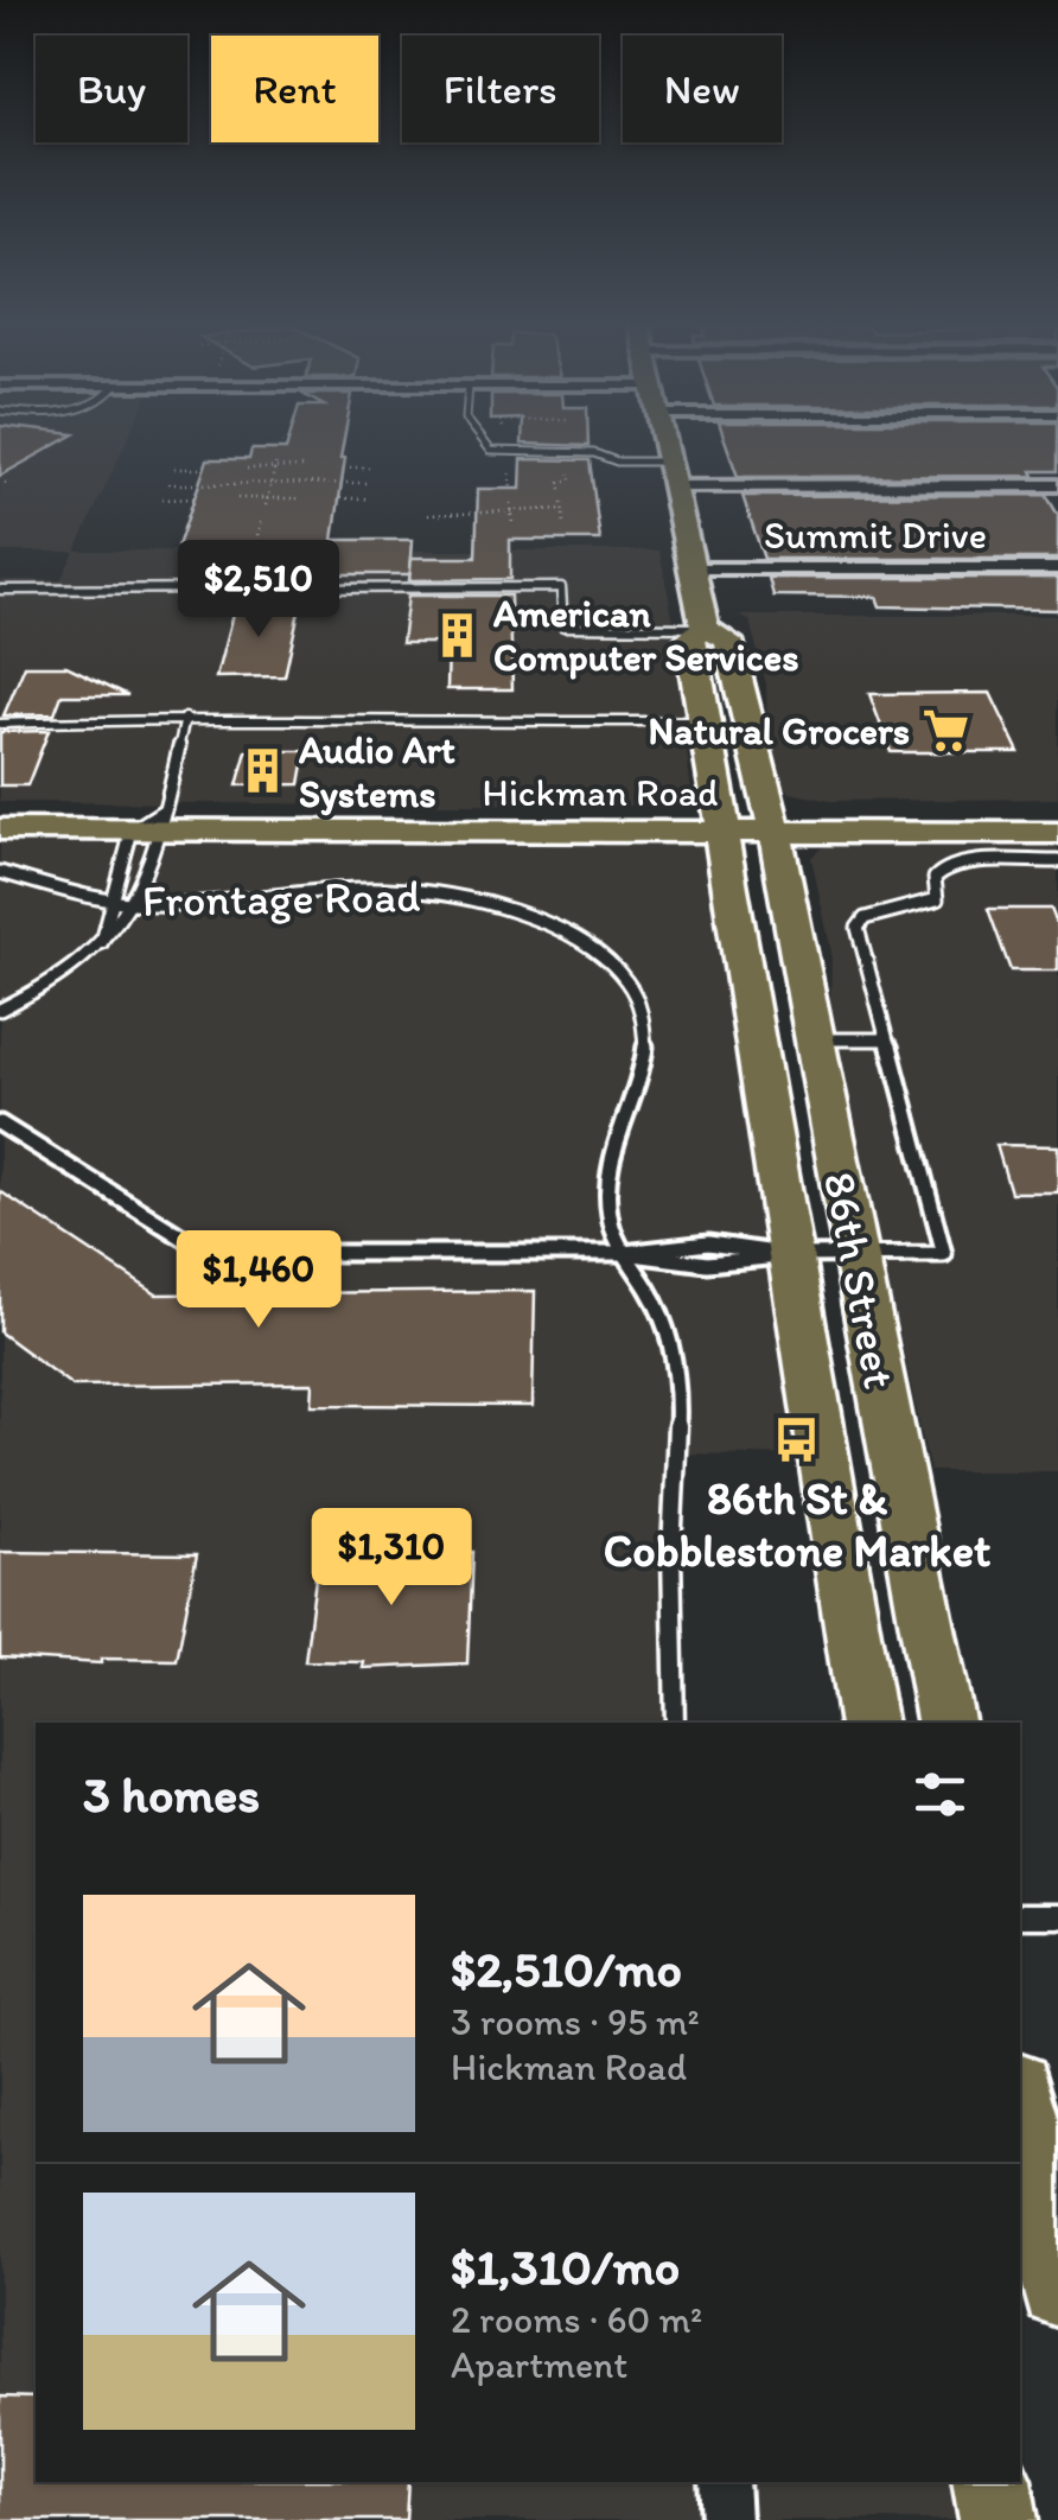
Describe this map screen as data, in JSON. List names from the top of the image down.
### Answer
{
  "streets": {
    "main road": ["Hickman Road", "86th Street"],
    "street": ["Summit Drive"],
    "lane": ["Frontage Road"]
  },
  "crossings": [
    ["Hickman Road", "86th Street"]
  ],
  "places": {
    "building": ["American Computer Services", "Audio Art Systems"],
    "supermarket": ["Natural Grocers"],
    "bus stop": ["86th St & Cobblestone Market"]
  },
  "page": {
    "chip": [
      "Buy",
      "Rent",
      "Filters",
      "New"
    ],
    "price": ["$2,510", "$1,460", "$1,310"],
    "heading": "3 homes",
    "list": [
      {
        "name": "$2,510/mo",
        "note": "3 rooms · 95 m² · Hickman Road"
      },
      {
        "name": "$1,310/mo",
        "note": "2 rooms · 60 m² · Apartment"
      }
    ]
  }
}
